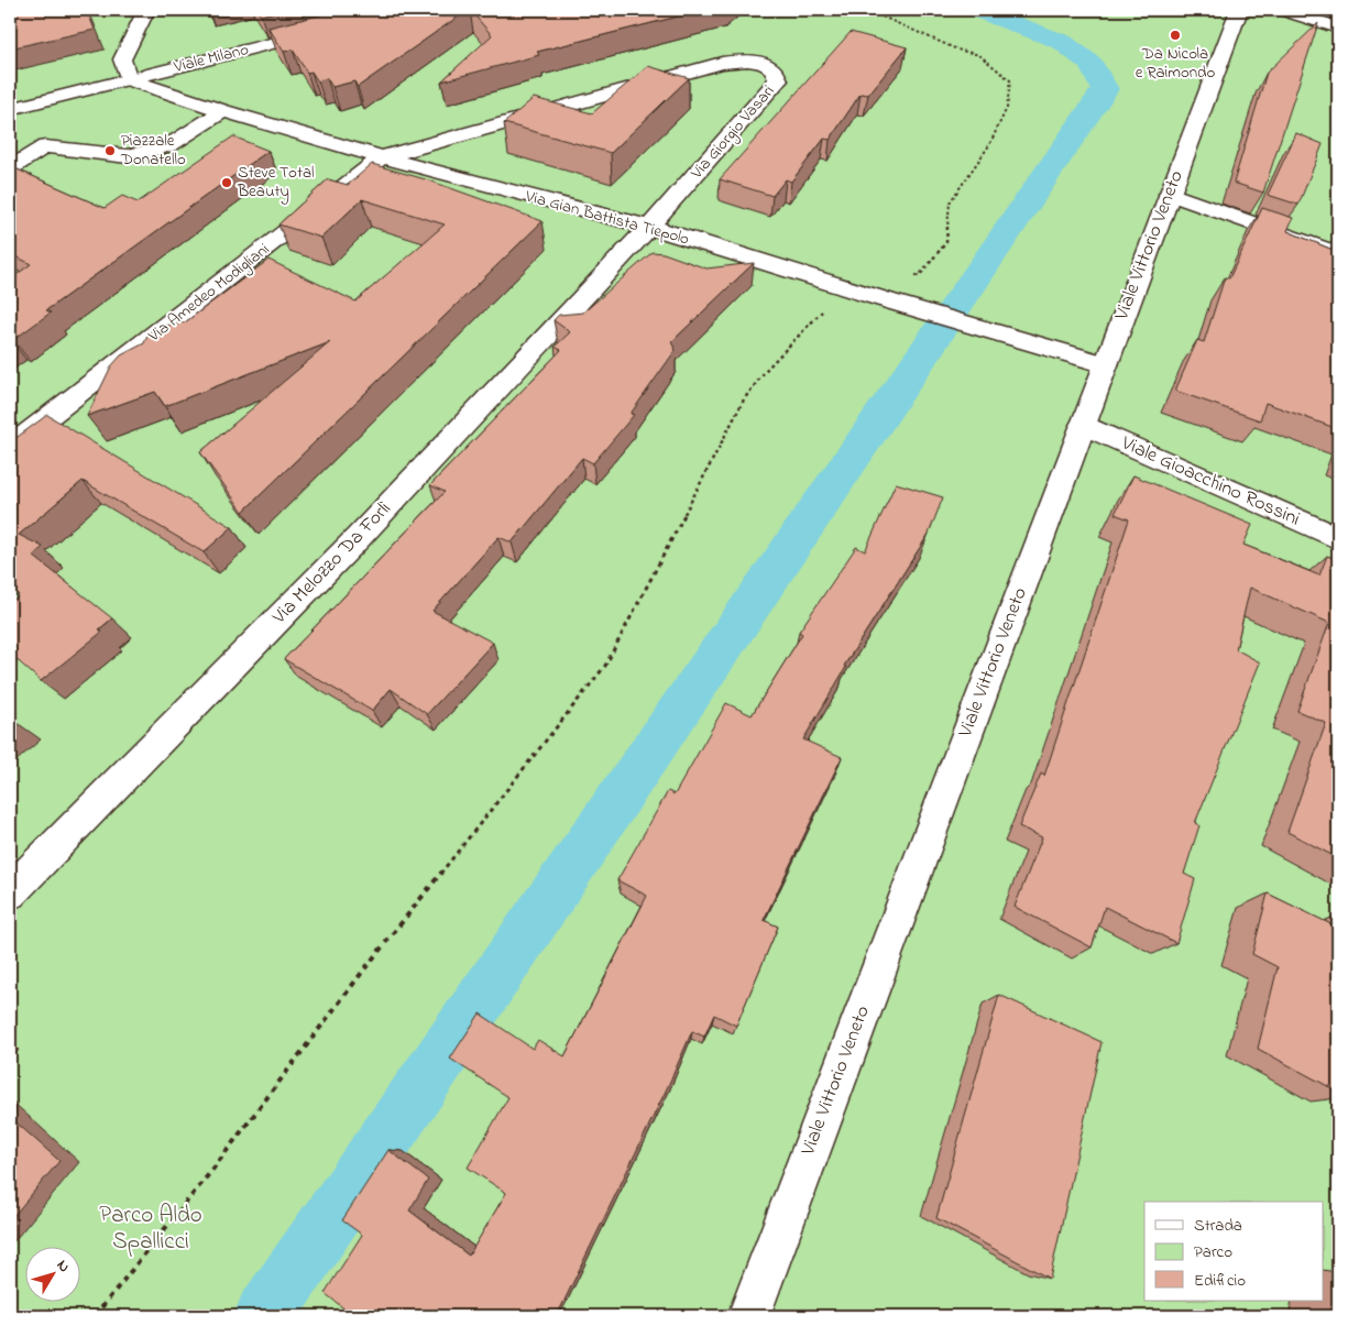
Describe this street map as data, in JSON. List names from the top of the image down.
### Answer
{
  "streets": {
    "street": [
      "Viale Milano",
      "Via Giorgio Vasari",
      "Via Gian Battista Tiepolo",
      "Viale Vittorio Veneto",
      "Via Amedeo Modigliani",
      "Viale Gioacchino Rossini",
      "Via Melozzo Da Forlì"
    ]
  },
  "crossings": [
    ["Viale Milano", "Via Gian Battista Tiepolo"],
    ["Via Giorgio Vasari", "Via Gian Battista Tiepolo"],
    ["Via Giorgio Vasari", "Via Amedeo Modigliani"],
    ["Via Giorgio Vasari", "Via Melozzo Da Forlì"],
    ["Via Gian Battista Tiepolo", "Viale Vittorio Veneto"],
    ["Via Gian Battista Tiepolo", "Via Amedeo Modigliani"],
    ["Via Gian Battista Tiepolo", "Via Melozzo Da Forlì"],
    ["Viale Vittorio Veneto", "Viale Gioacchino Rossini"]
  ],
  "parks": ["Parco Aldo Spallicci"],
  "places": ["Da Nicola e Raimondo", "Piazzale Donatello", "Steve Total Beauty"],
  "legend": ["Strada", "Parco", "Edificio"],
  "north": "top right"
}
